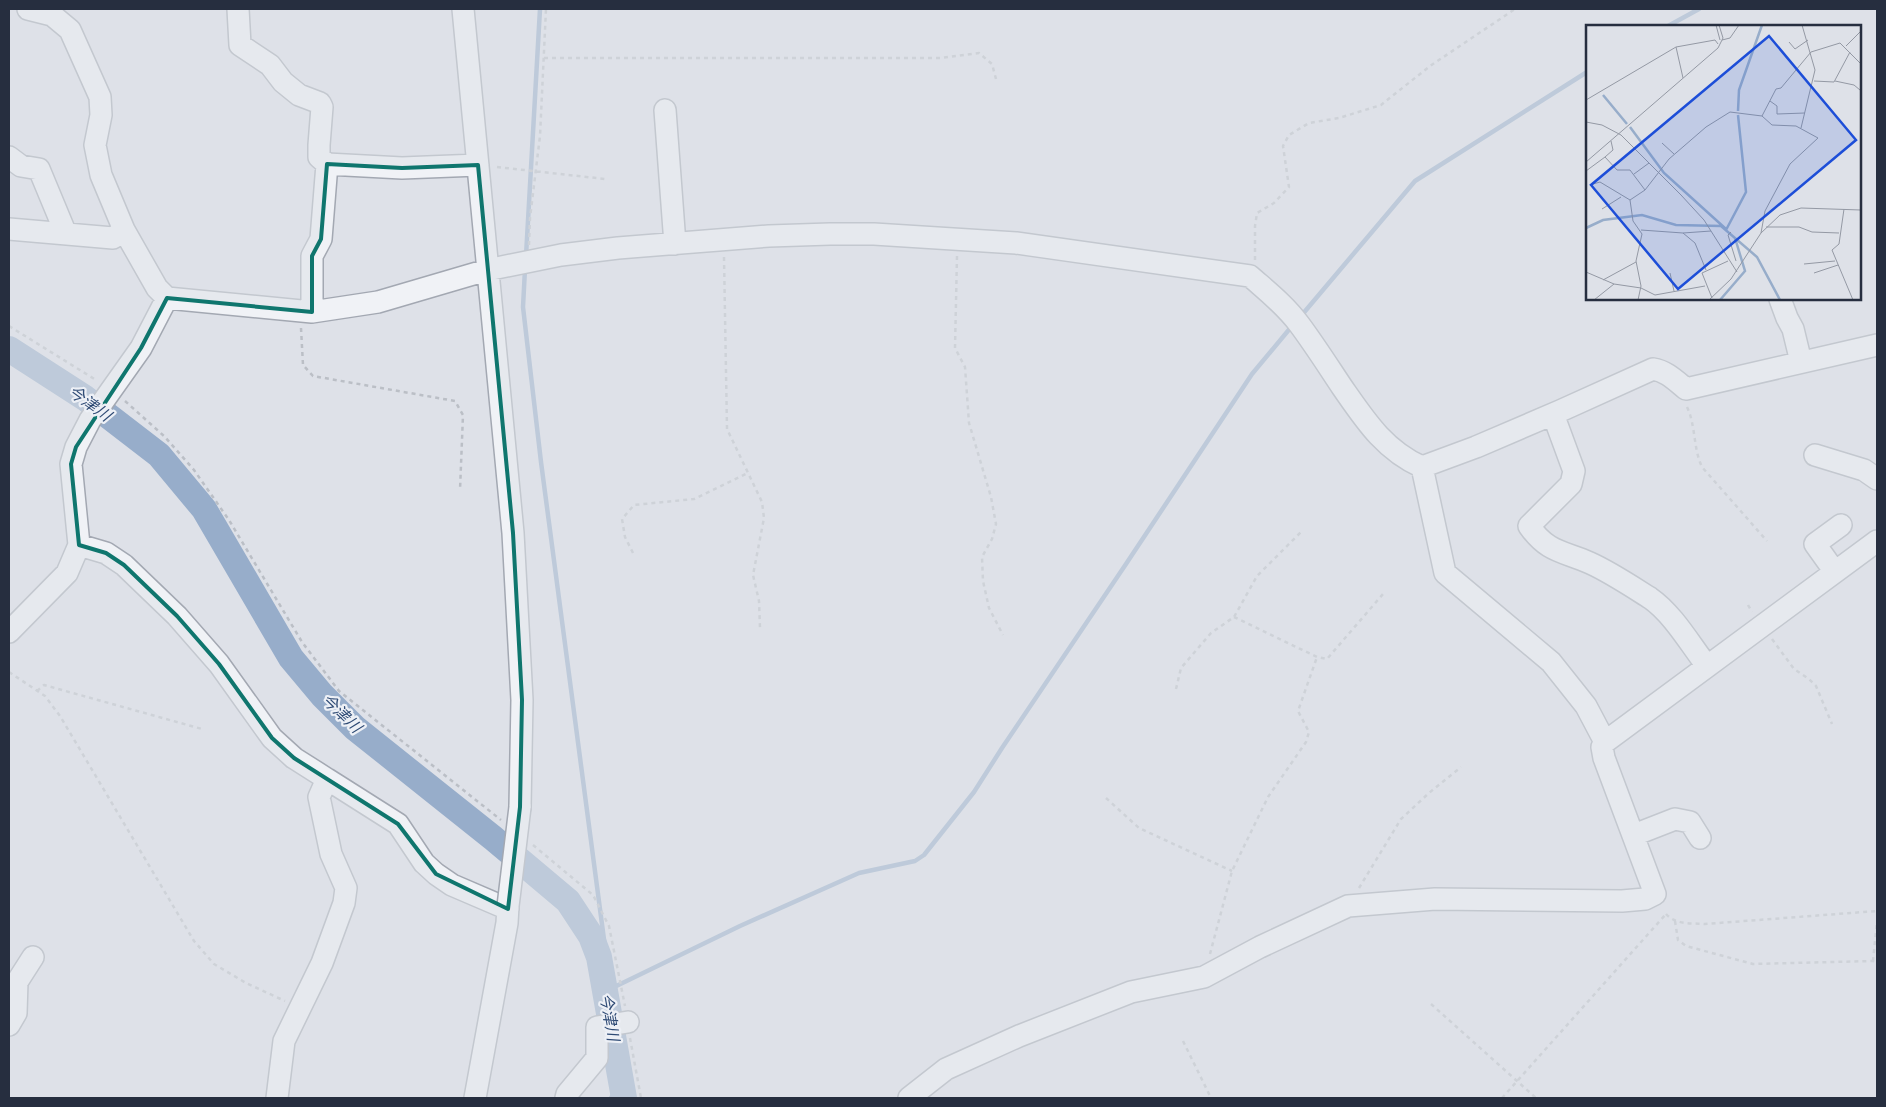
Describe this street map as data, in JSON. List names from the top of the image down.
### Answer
{
  "water": ["今津川"]
}
